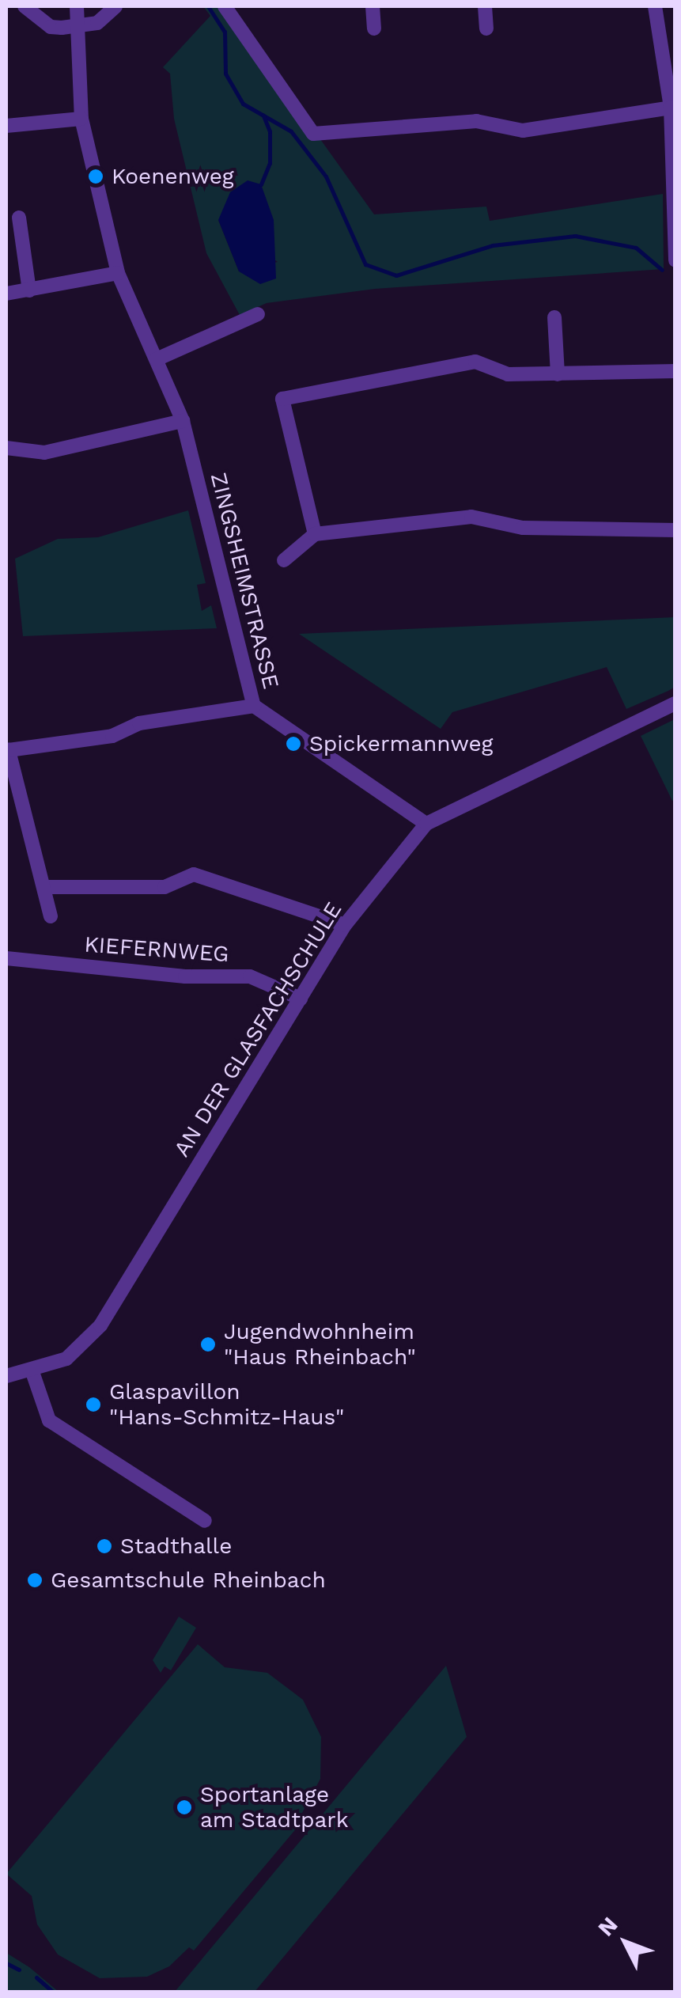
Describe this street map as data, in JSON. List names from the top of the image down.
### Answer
{
  "streets": {
    "street": ["ZINGSHEIMSTRASSE", "KIEFERNWEG", "AN DER GLASFACHSCHULE"]
  },
  "crossings": [
    ["ZINGSHEIMSTRASSE", "AN DER GLASFACHSCHULE"],
    ["KIEFERNWEG", "AN DER GLASFACHSCHULE"]
  ],
  "places": [
    "Koenenweg",
    "Spickermannweg",
    "Jugendwohnheim \"Haus Rheinbach\"",
    "Glaspavillon \"Hans-Schmitz-Haus\"",
    "Stadthalle",
    "Gesamtschule Rheinbach",
    "Sportanlage am Stadtpark"
  ],
  "north": "top left"
}
